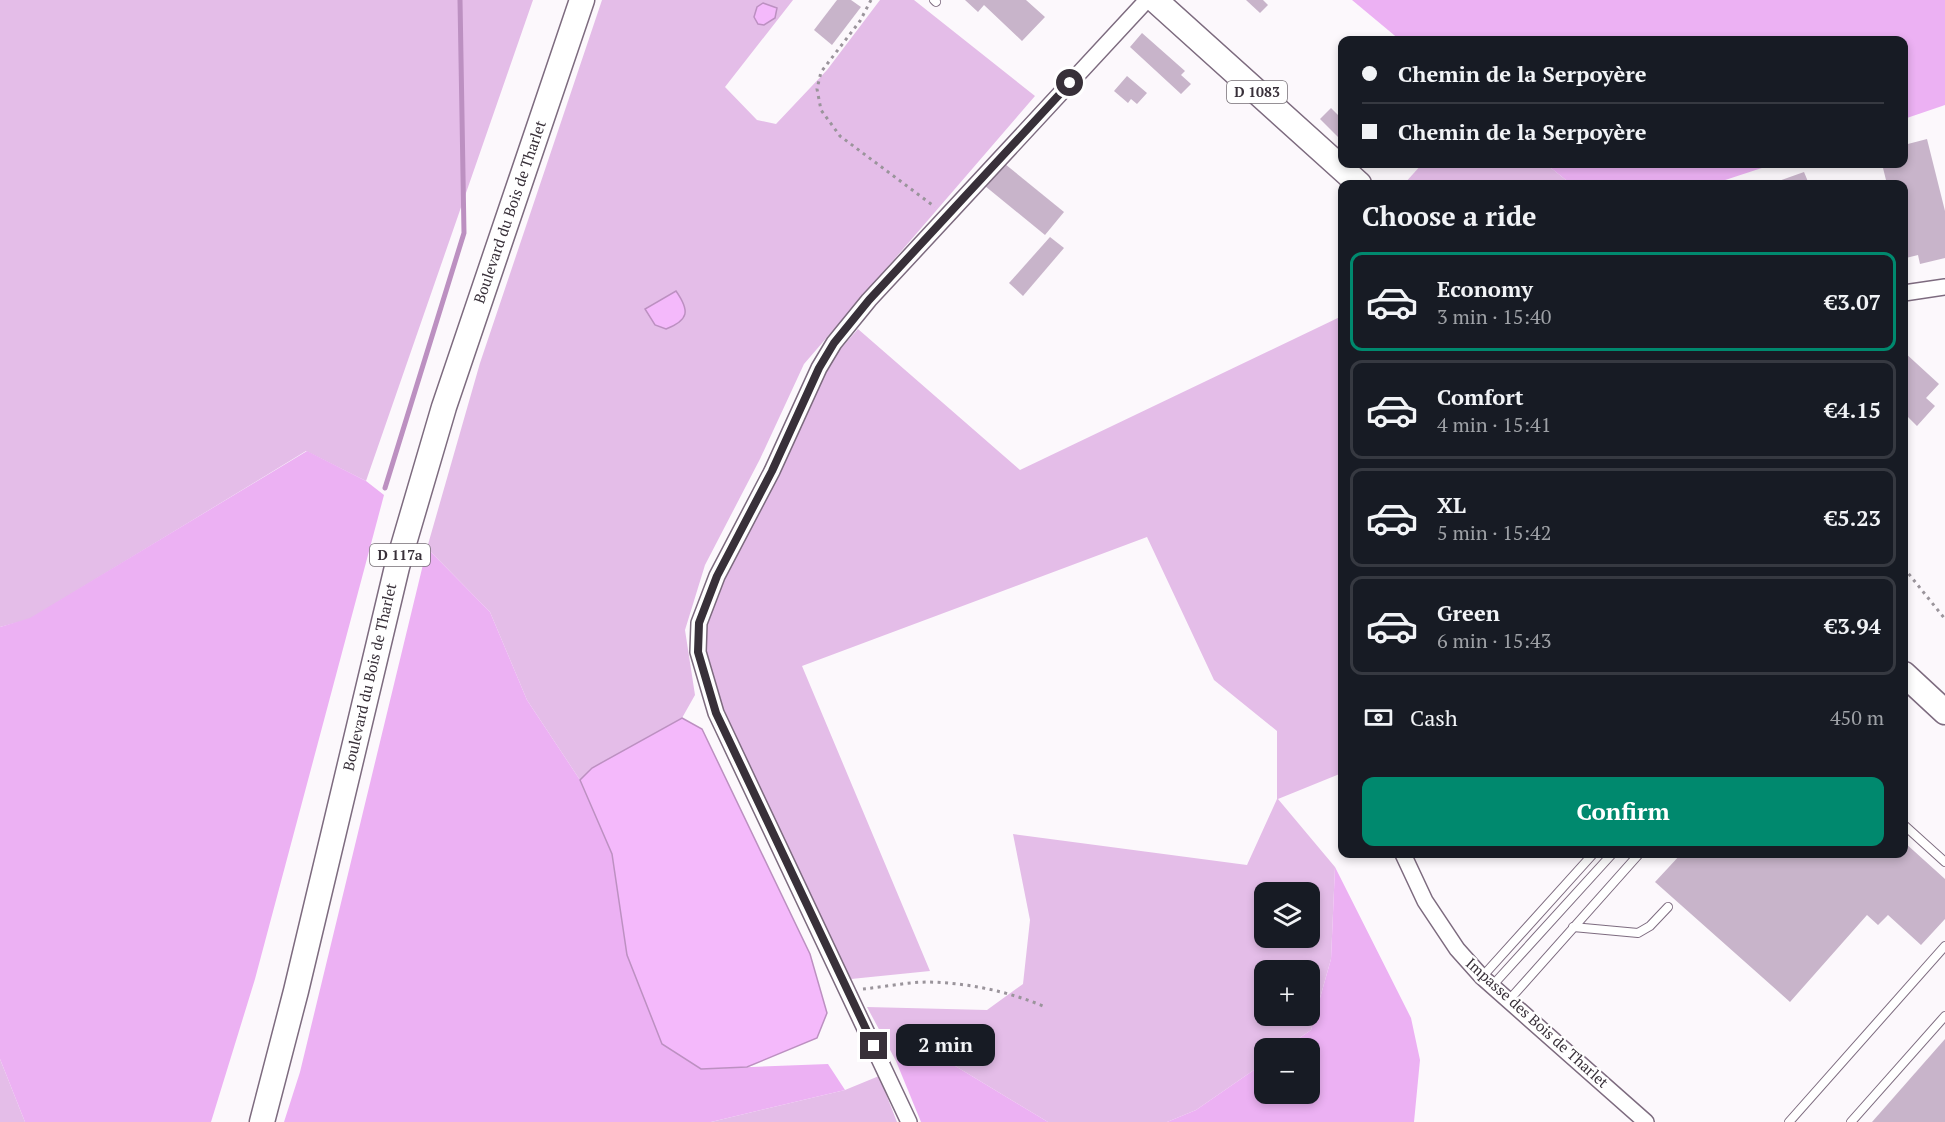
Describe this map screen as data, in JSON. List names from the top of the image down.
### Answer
{
  "streets": {
    "main road": ["D 1083", "Boulevard du Bois de Tharlet", "D 117a"],
    "street": ["Impasse des Bois de Tharlet"]
  },
  "page": {
    "banner": ["Chemin de la Serpoyère", "Chemin de la Serpoyère"],
    "heading": "Choose a ride",
    "list": [
      {
        "name": "Economy",
        "note": "3 min · 15:40",
        "value": "€3.07"
      },
      {
        "name": "Comfort",
        "note": "4 min · 15:41",
        "value": "€4.15"
      },
      {
        "name": "XL",
        "note": "5 min · 15:42",
        "value": "€5.23"
      },
      {
        "name": "Green",
        "note": "6 min · 15:43",
        "value": "€3.94"
      }
    ],
    "pay": ["Cash", "450 m"],
    "buttons": "Confirm",
    "map_buttons": ["+", "−"],
    "bubble": "2 min"
  }
}
